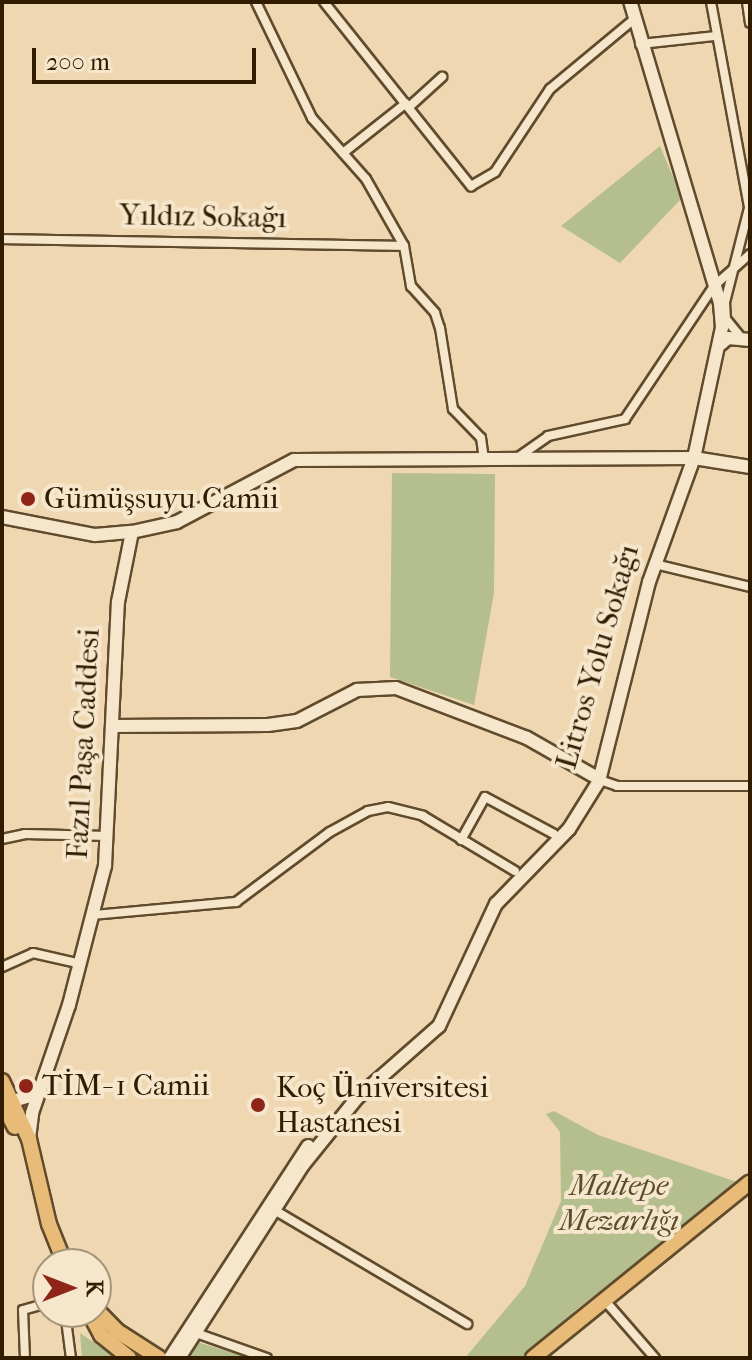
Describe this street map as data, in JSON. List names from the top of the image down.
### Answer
{
  "streets": {
    "main road": ["Litros Yolu Sokağı", "Fazıl Paşa Caddesi"],
    "street": ["Yıldız Sokağı"]
  },
  "parks": ["Maltepe Mezarlığı"],
  "places": ["Gümüşsuyu Camii", "TİM- 1 Camii", "Koç Üniversitesi Hastanesi"],
  "scale_bar": "200 m",
  "north": "right"
}
